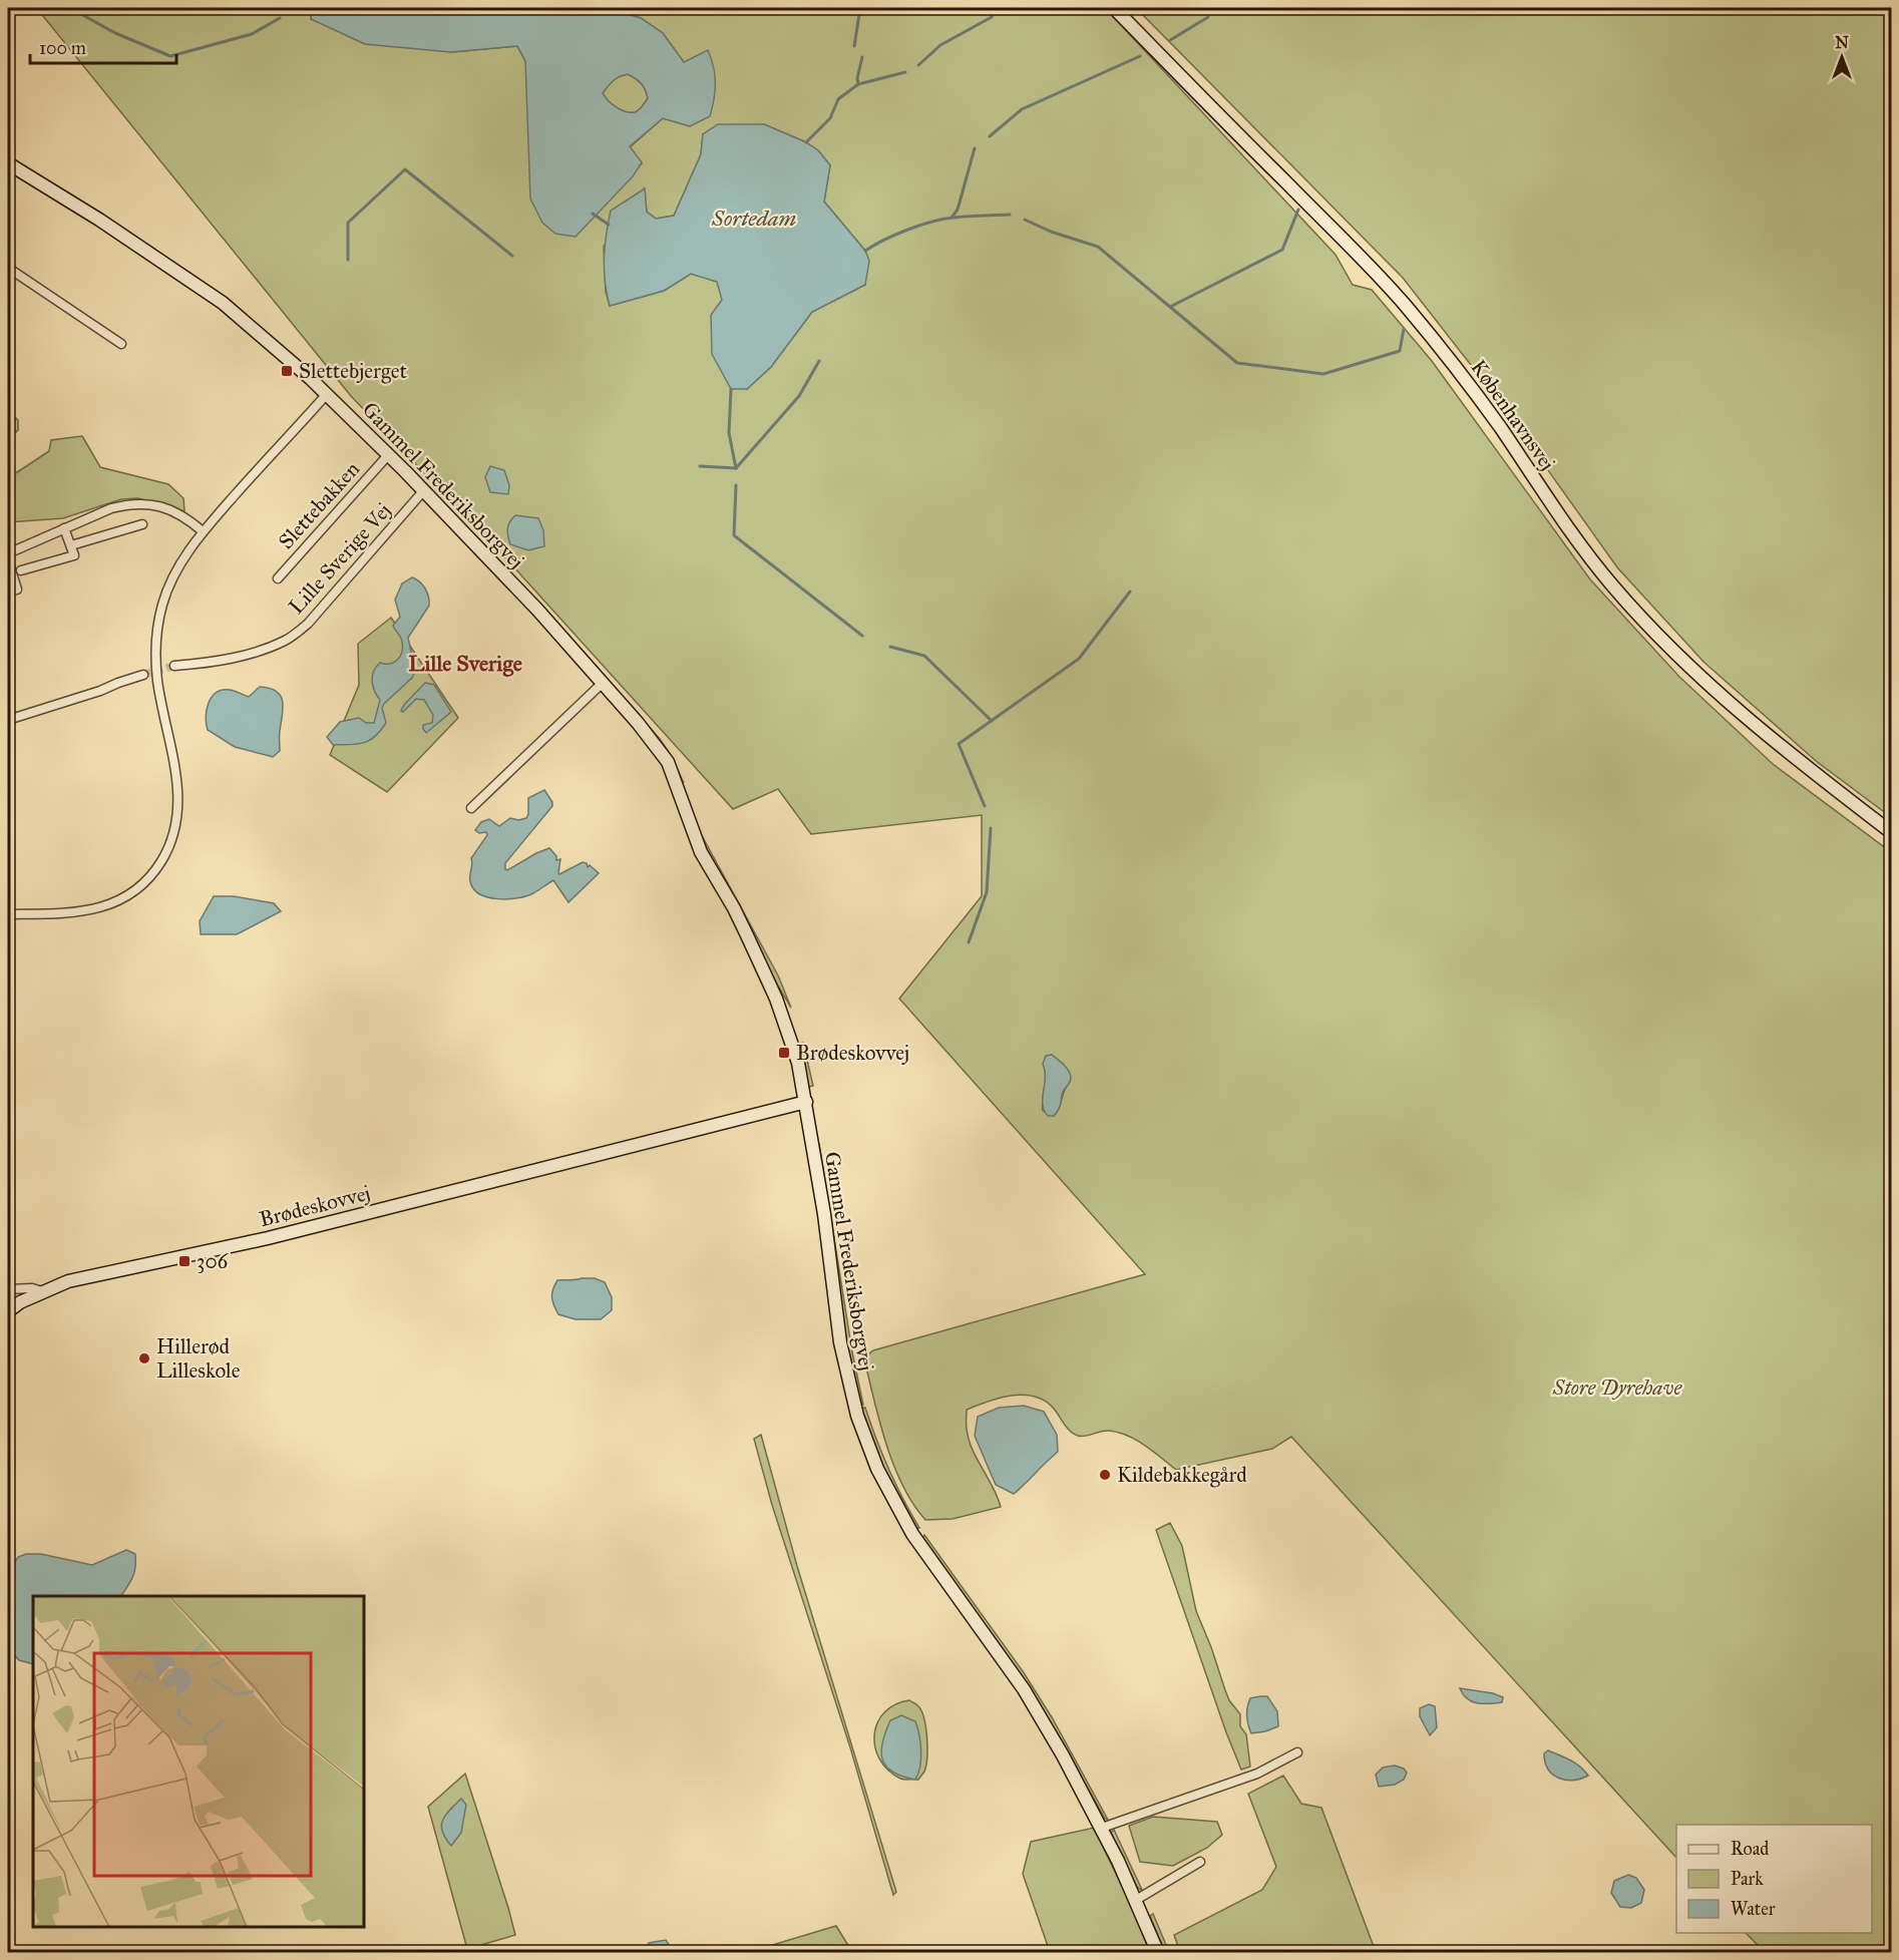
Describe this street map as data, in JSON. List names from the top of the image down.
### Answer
{
  "streets": {
    "street": [
      "Københavnsvej",
      "Gammel Frederiksborgvej",
      "Slettebakken",
      "Lille Sverige Vej",
      "Brødeskovvej"
    ]
  },
  "crossings": [
    ["Gammel Frederiksborgvej", "Slettebakken"],
    ["Gammel Frederiksborgvej", "Lille Sverige Vej"],
    ["Gammel Frederiksborgvej", "Brødeskovvej"]
  ],
  "districts": ["Lille Sverige"],
  "water": ["Sortedam"],
  "parks": ["Store Dyrehave"],
  "places": {
    "transit": ["Slettebjerget", "Brødeskovvej", "306"],
    "other": ["Hillerød Lilleskole", "Kildebakkegård"]
  },
  "legend": ["Road", "Park", "Water"],
  "scale_bar": "100 m",
  "north": "top"
}
